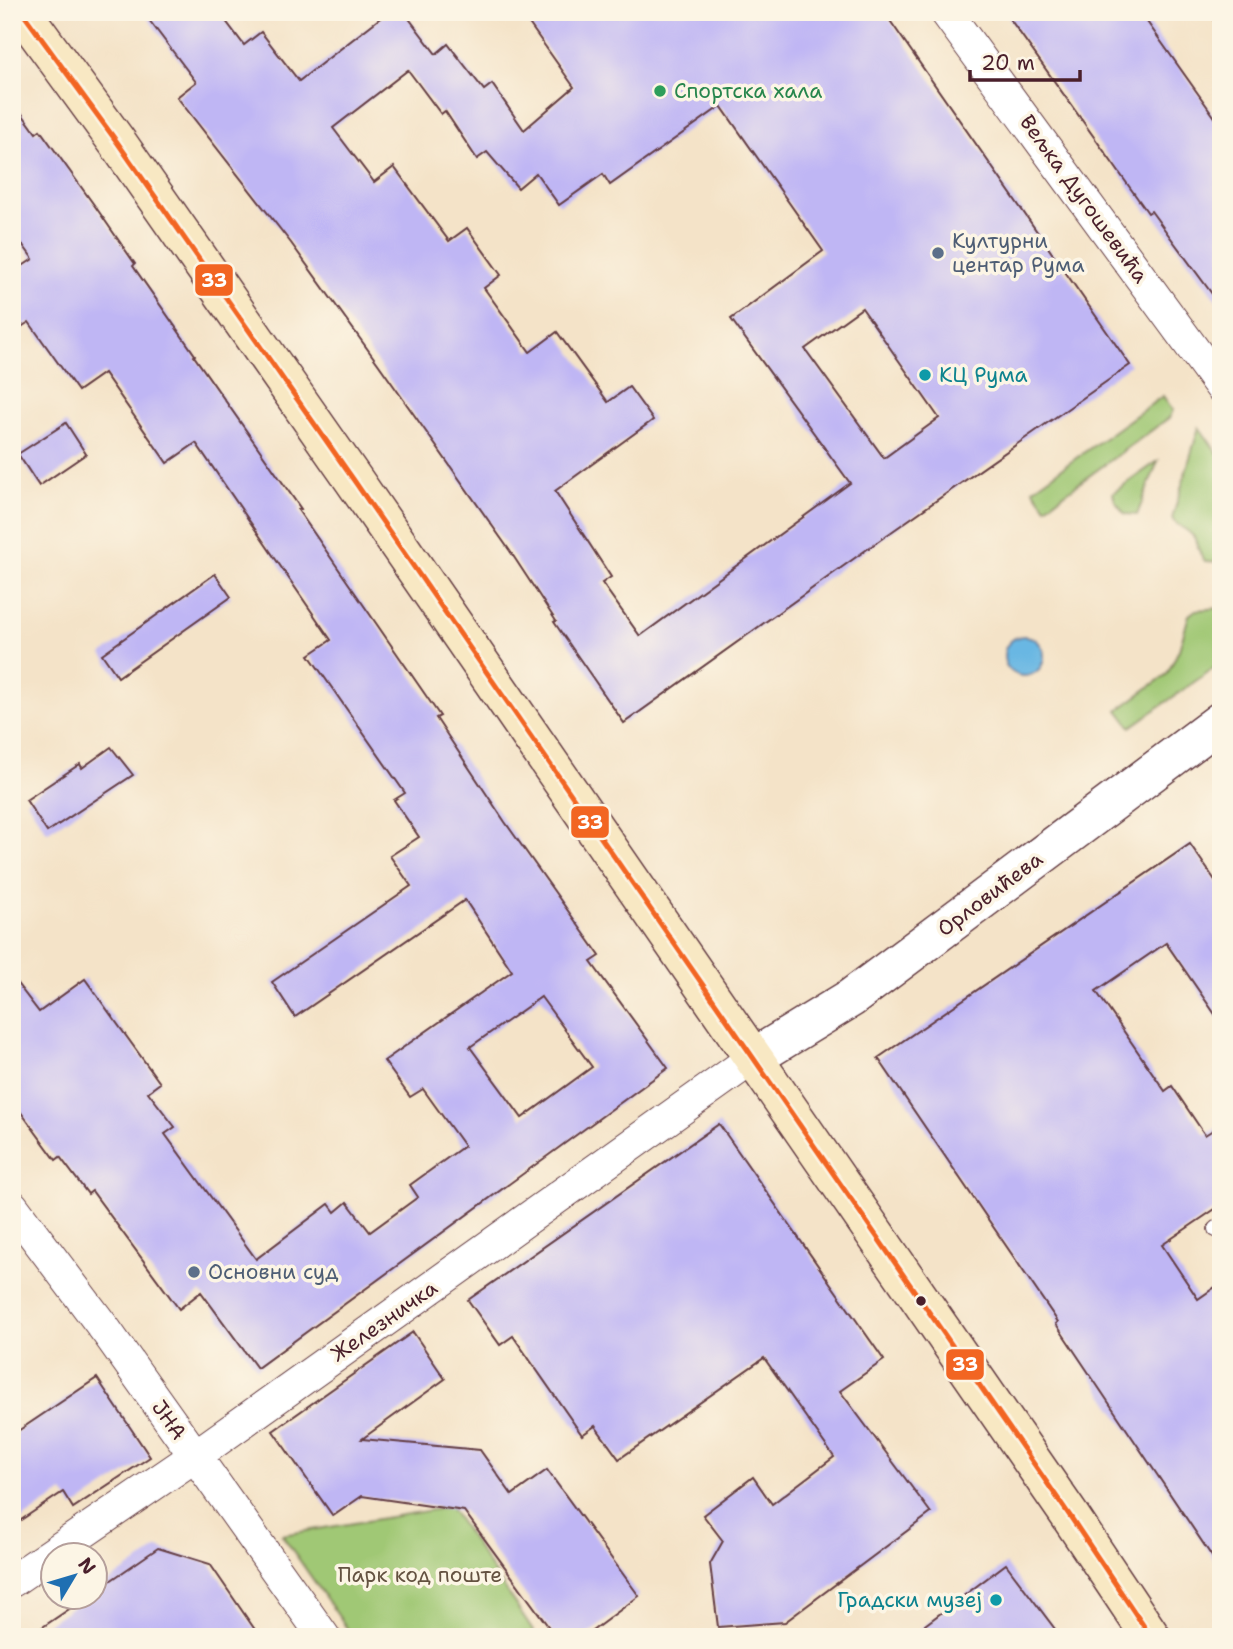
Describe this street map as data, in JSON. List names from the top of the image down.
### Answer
{
  "streets": {
    "street": [
      "Вељка Дугошевића",
      "Орловићева",
      "Железничка",
      "ЈНА"
    ]
  },
  "crossings": [
    ["Орловићева", "Железничка"],
    ["Железничка", "ЈНА"]
  ],
  "parks": ["Парк код поште"],
  "places": [
    "Спортска хала",
    "Културни центар Рума",
    "КЦ Рума",
    "Основни суд",
    "Градски музеј"
  ],
  "lines": ["transit line 33"],
  "scale_bar": "20 m",
  "north": "top right"
}
